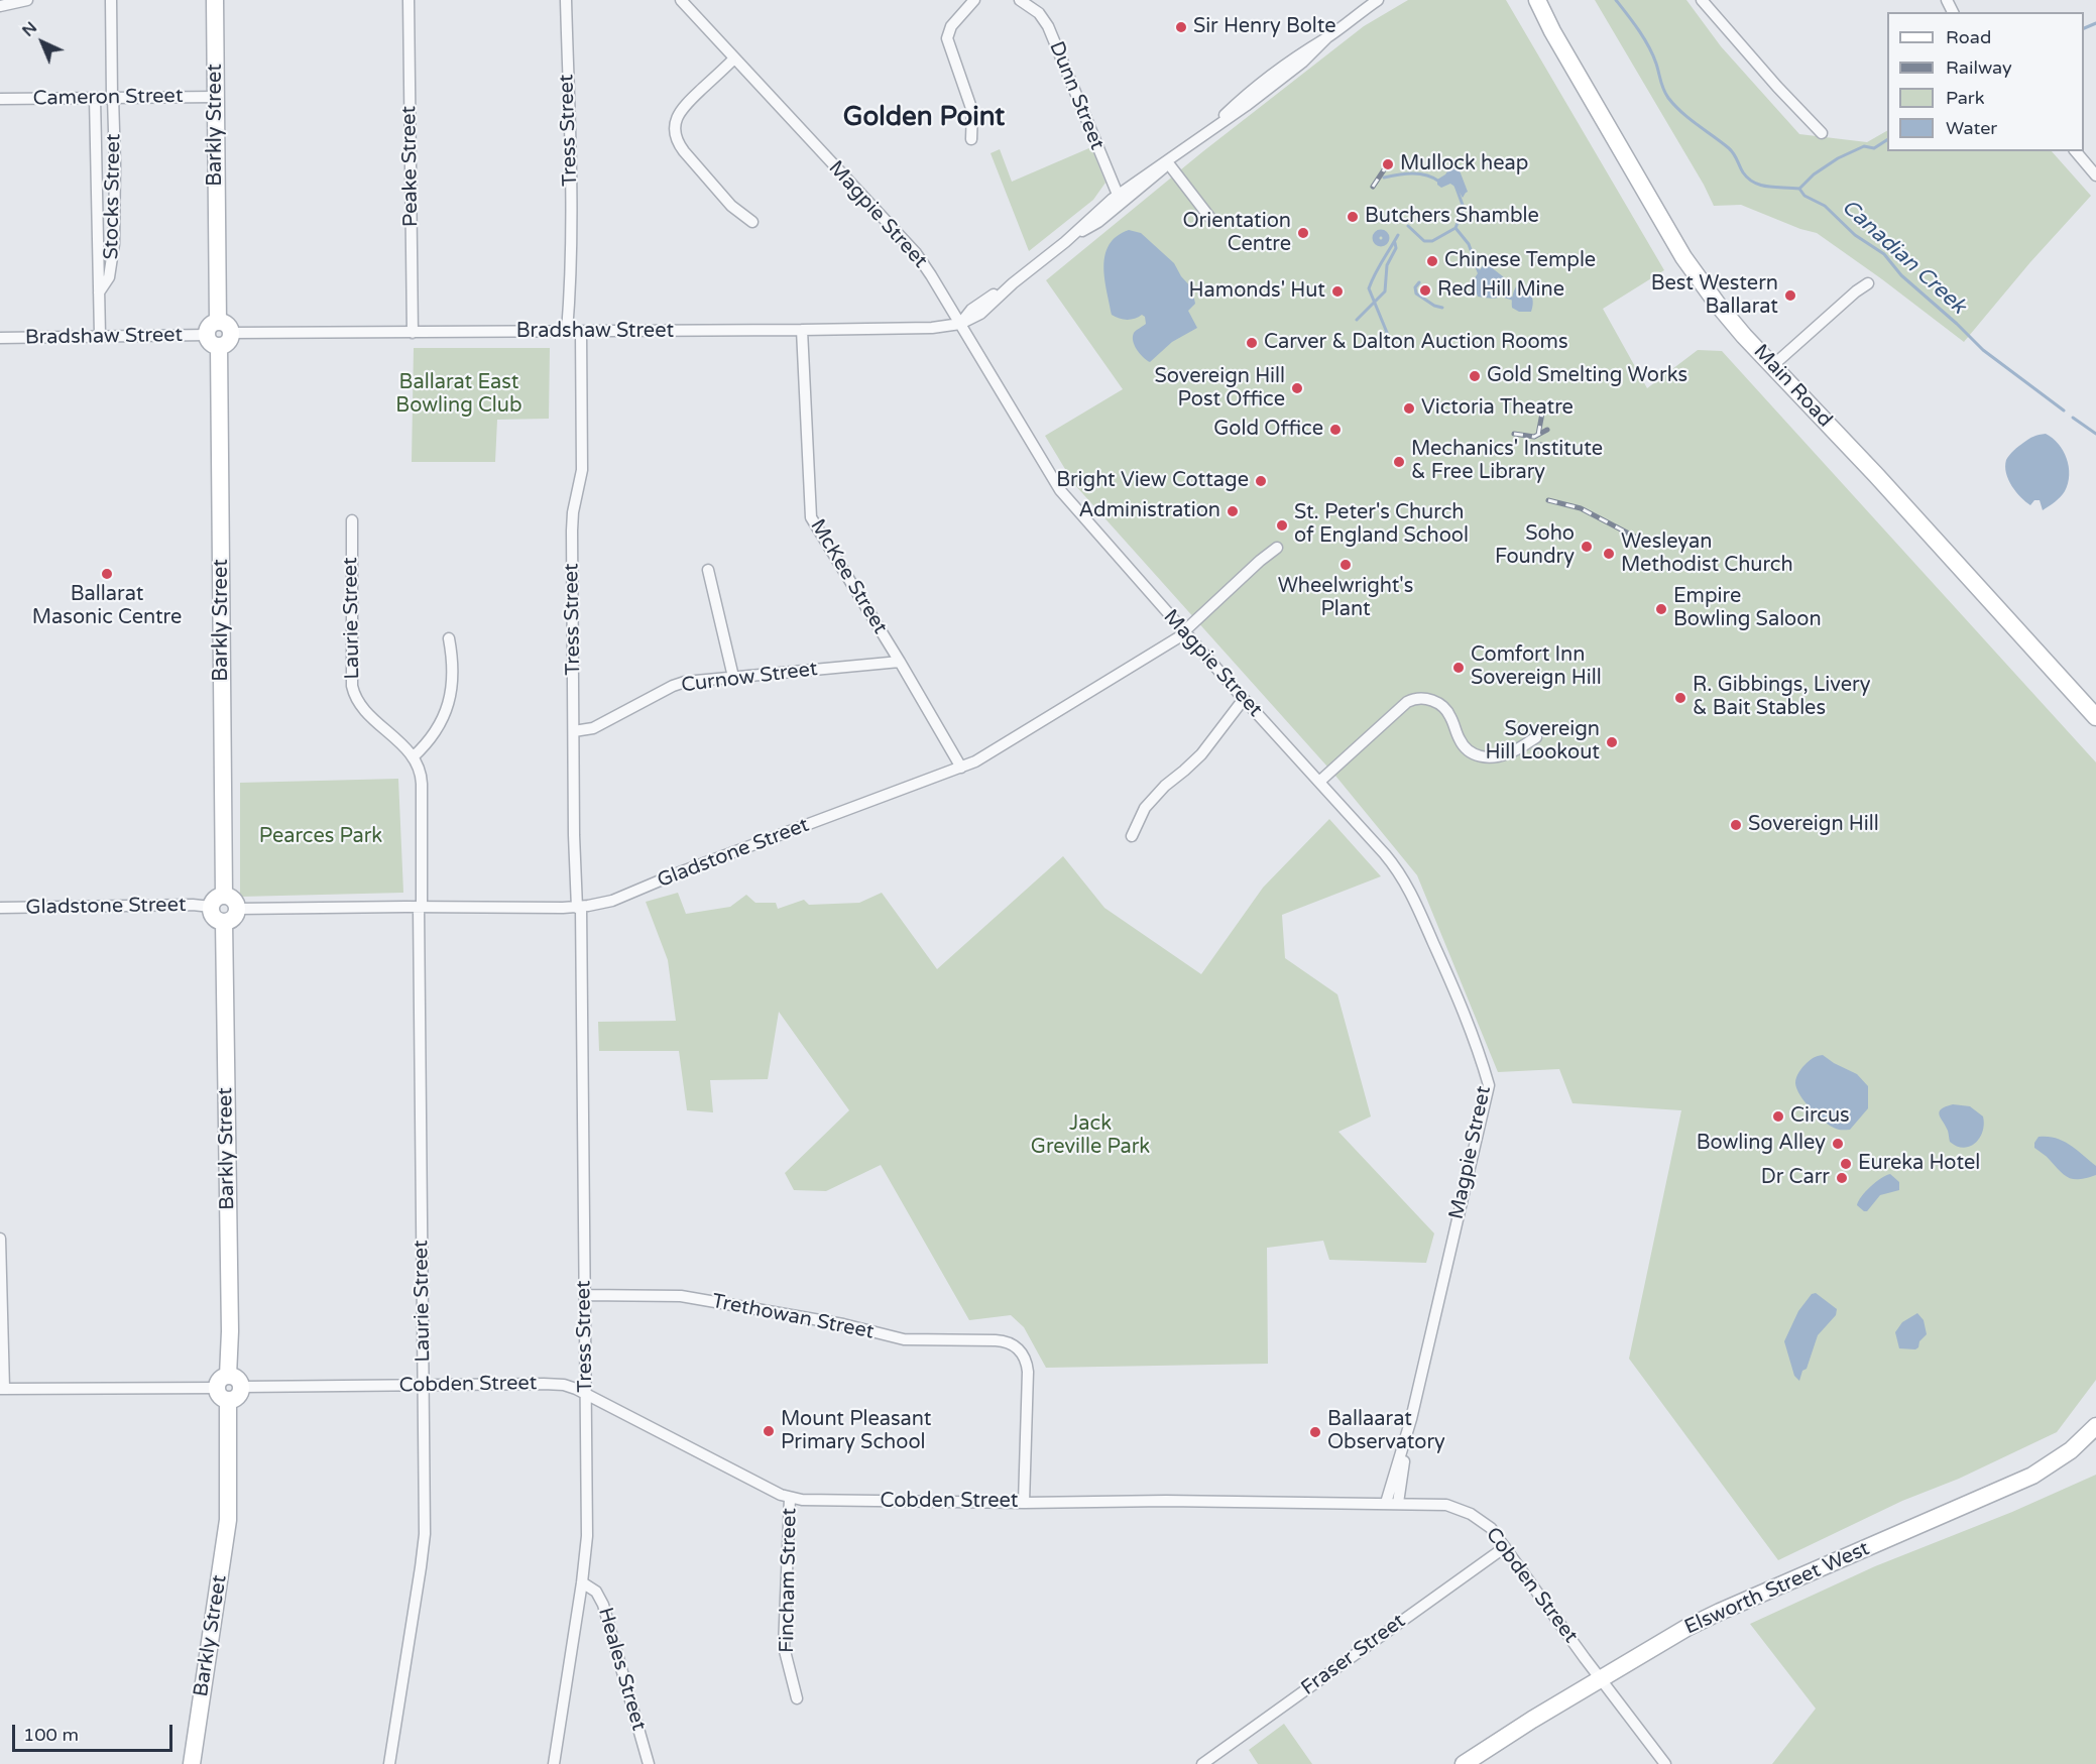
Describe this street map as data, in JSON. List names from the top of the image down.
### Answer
{
  "streets": {
    "main road": ["Barkly Street", "Main Road", "Elsworth Street West"],
    "street": [
      "Dunn Street",
      "Cameron Street",
      "Tress Street",
      "Peake Street",
      "Stocks Street",
      "Magpie Street",
      "Bradshaw Street",
      "McKee Street",
      "Laurie Street",
      "Curnow Street",
      "Gladstone Street",
      "Trethowan Street",
      "Cobden Street",
      "Fincham Street",
      "Fraser Street",
      "Heales Street"
    ]
  },
  "crossings": [
    ["Cameron Street", "Barkly Street"],
    ["Cameron Street", "Stocks Street"],
    ["Barkly Street", "Bradshaw Street"],
    ["Barkly Street", "Gladstone Street"],
    ["Barkly Street", "Cobden Street"],
    ["Tress Street", "Bradshaw Street"],
    ["Tress Street", "Curnow Street"],
    ["Tress Street", "Gladstone Street"],
    ["Tress Street", "Trethowan Street"],
    ["Tress Street", "Cobden Street"],
    ["Tress Street", "Heales Street"],
    ["Peake Street", "Bradshaw Street"],
    ["Stocks Street", "Bradshaw Street"],
    ["Magpie Street", "Bradshaw Street"],
    ["Magpie Street", "Gladstone Street"],
    ["Magpie Street", "Cobden Street"],
    ["Bradshaw Street", "McKee Street"],
    ["McKee Street", "Curnow Street"],
    ["McKee Street", "Gladstone Street"],
    ["Laurie Street", "Gladstone Street"],
    ["Laurie Street", "Cobden Street"],
    ["Trethowan Street", "Cobden Street"],
    ["Cobden Street", "Fincham Street"],
    ["Cobden Street", "Elsworth Street West"],
    ["Cobden Street", "Fraser Street"]
  ],
  "districts": ["Golden Point"],
  "water": ["Canadian Creek"],
  "parks": ["Ballarat East Bowling Club", "Pearces Park", "Jack Greville Park"],
  "places": [
    "Sir Henry Bolte",
    "Mullock heap",
    "Butchers Shamble",
    "Orientation Centre",
    "Chinese Temple",
    "Red Hill Mine",
    "Hamonds' Hut",
    "Best Western Ballarat",
    "Carver & Dalton Auction Rooms",
    "Gold Smelting Works",
    "Sovereign Hill Post Office",
    "Victoria Theatre",
    "Gold Office",
    "Mechanics' Institute & Free Library",
    "Bright View Cottage",
    "Administration",
    "St. Peter's Church of England School",
    "Soho Foundry",
    "Wesleyan Methodist Church",
    "Wheelwright's Plant",
    "Ballarat Masonic Centre",
    "Empire Bowling Saloon",
    "Comfort Inn Sovereign Hill",
    "R. Gibbings, Livery & Bait Stables",
    "Sovereign Hill Lookout",
    "Sovereign Hill",
    "Circus",
    "Bowling Alley",
    "Eureka Hotel",
    "Dr Carr",
    "Mount Pleasant Primary School",
    "Ballaarat Observatory"
  ],
  "legend": [
    "Road",
    "Railway",
    "Park",
    "Water"
  ],
  "scale_bar": "100 m",
  "north": "top left"
}
